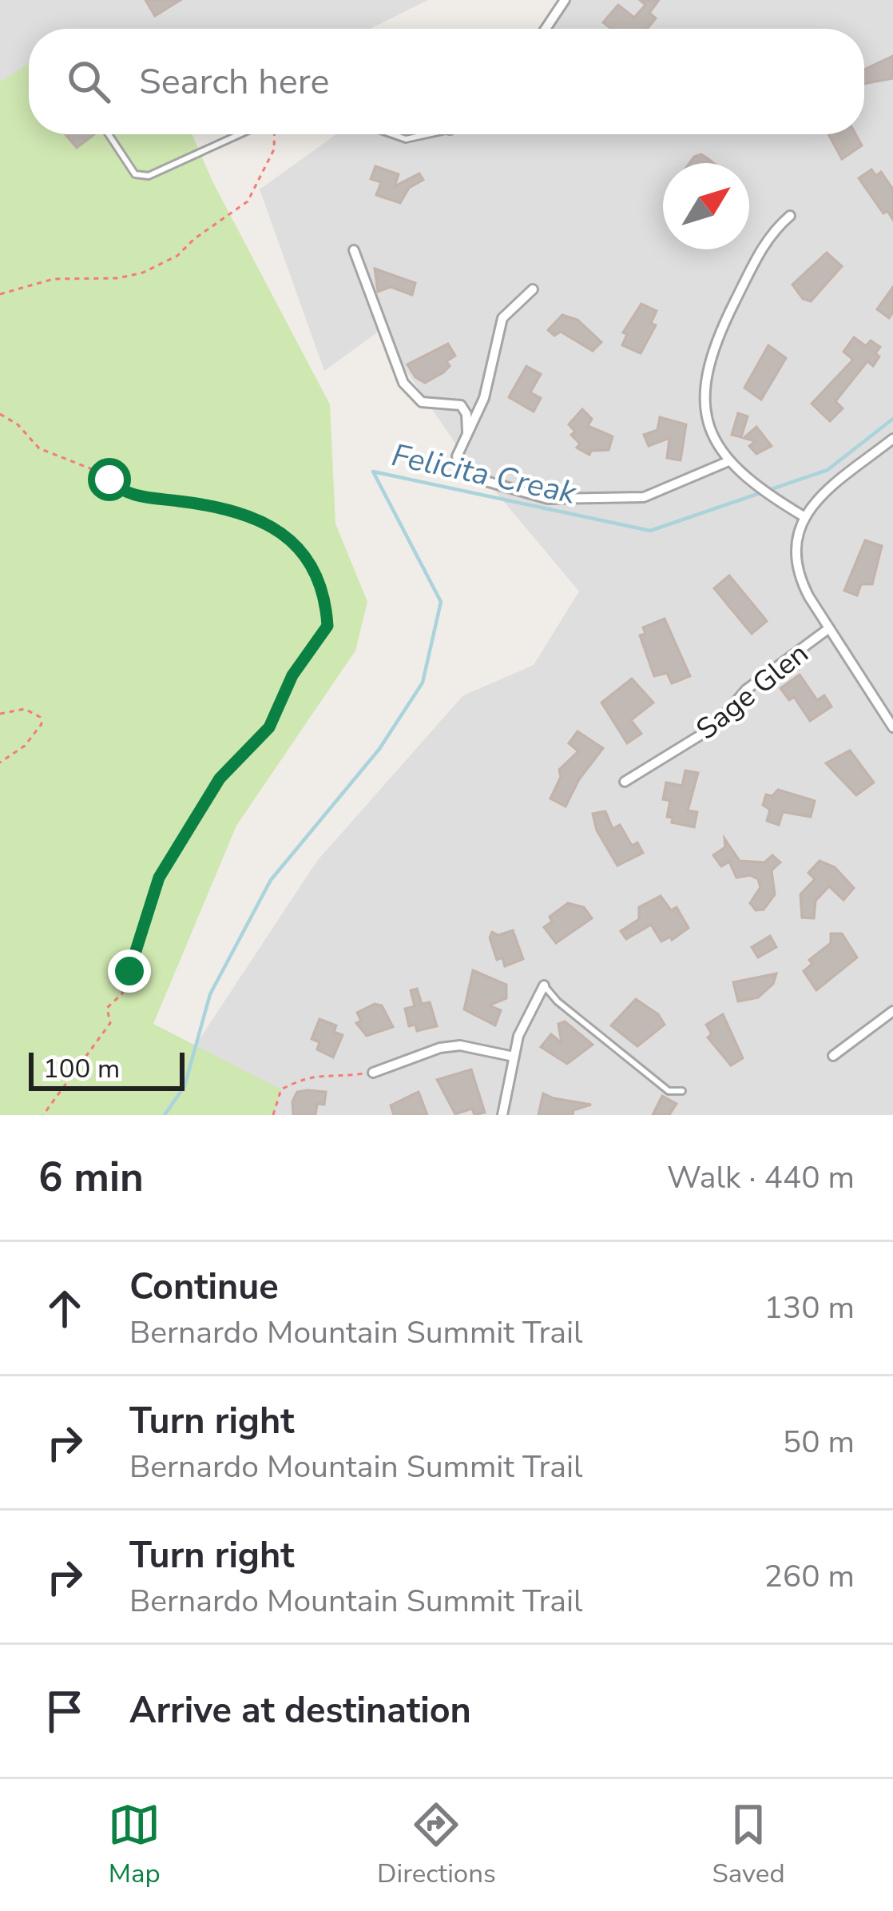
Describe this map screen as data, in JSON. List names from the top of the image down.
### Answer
{
  "streets": {
    "street": ["Sage Glen"]
  },
  "water": ["Felicita Creak"],
  "scale_bar": "100 m",
  "north": "top right",
  "page": {
    "search": "Search here",
    "scale": "100 m",
    "heading": ["6 min", "Walk · 440 m"],
    "list": [
      ["Continue", "Bernardo Mountain Summit Trail", "130 m"],
      ["Turn right", "Bernardo Mountain Summit Trail", "50 m"],
      ["Turn right", "Bernardo Mountain Summit Trail", "260 m"],
      "Arrive at destination"
    ],
    "nav": ["Map", "Directions", "Saved"]
  }
}
